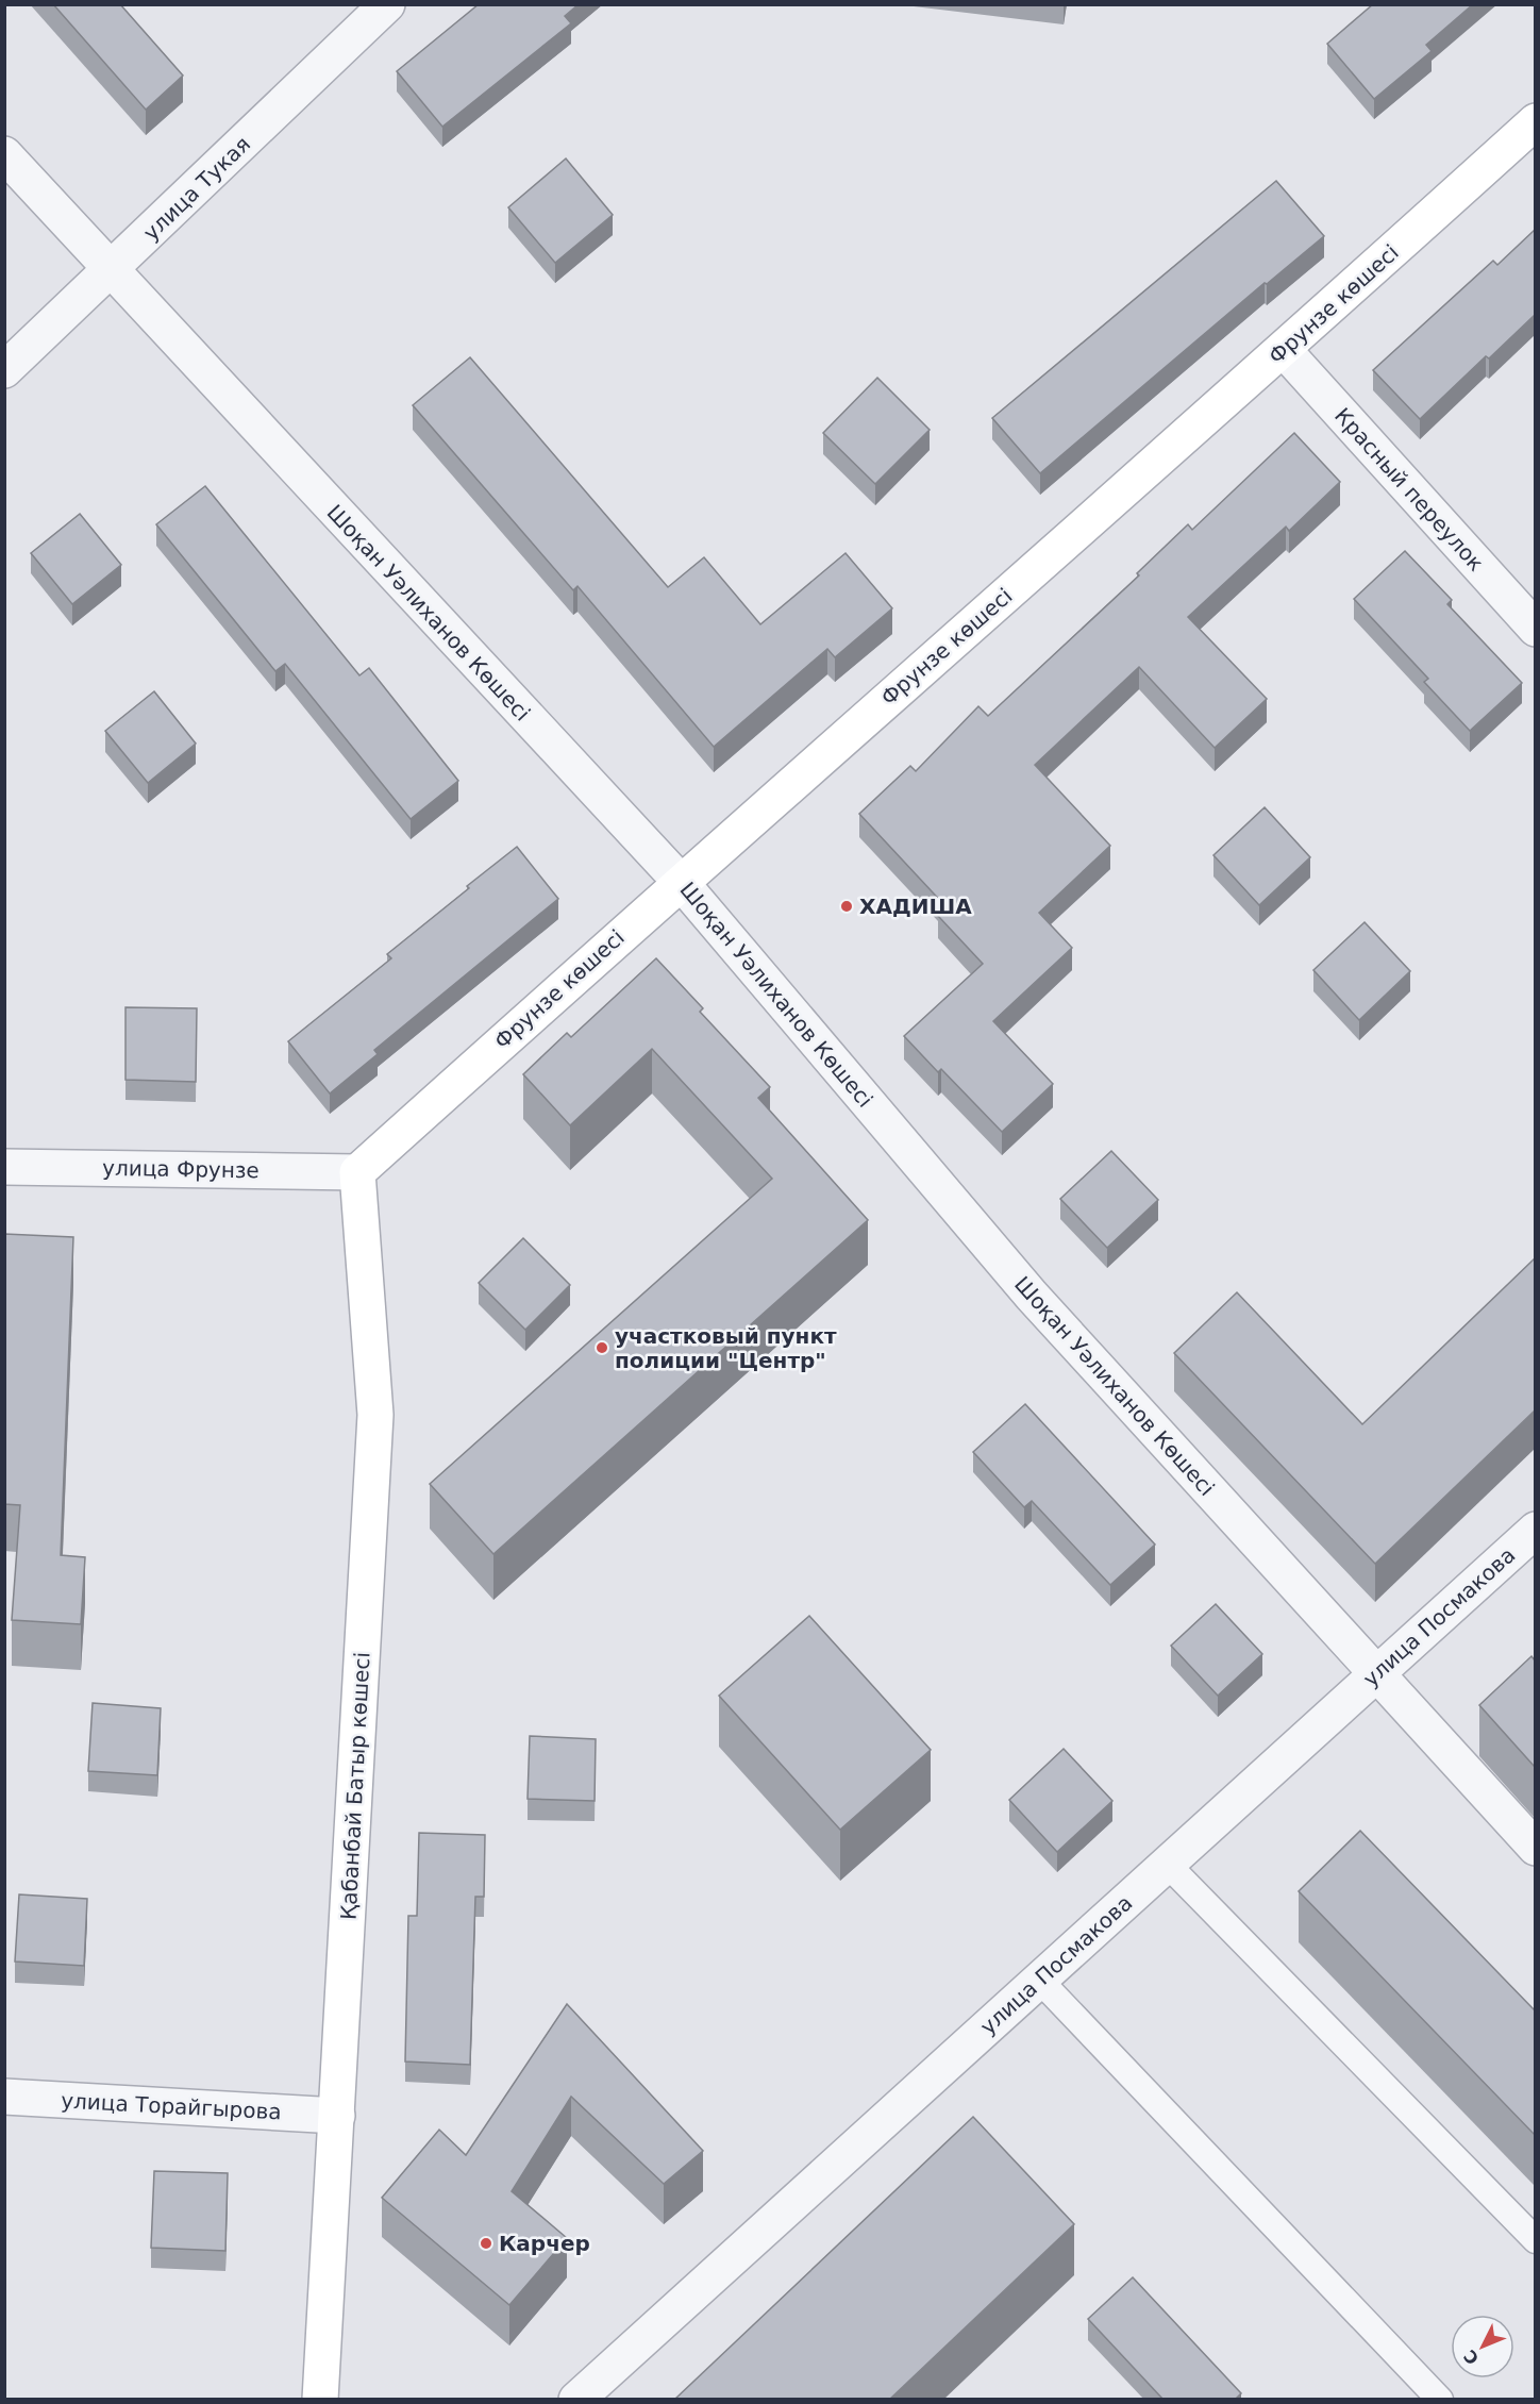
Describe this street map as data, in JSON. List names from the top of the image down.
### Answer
{
  "streets": {
    "main road": ["Фрунзе көшесі", "Қабанбай Батыр көшесі"],
    "street": [
      "улица Тукая",
      "Красный переулок",
      "Шоқан Уәлиханов Көшесі",
      "улица Фрунзе",
      "улица Посмакова",
      "улица Торайгырова"
    ]
  },
  "crossings": [
    ["улица Тукая", "Шоқан Уәлиханов Көшесі"],
    ["Фрунзе көшесі", "Красный переулок"],
    ["Фрунзе көшесі", "Шоқан Уәлиханов Көшесі"],
    ["Фрунзе көшесі", "улица Фрунзе"],
    ["Фрунзе көшесі", "Қабанбай Батыр көшесі"],
    ["Шоқан Уәлиханов Көшесі", "улица Посмакова"],
    ["улица Фрунзе", "Қабанбай Батыр көшесі"],
    ["Қабанбай Батыр көшесі", "улица Торайгырова"]
  ],
  "places": ["ХАДИША", "участковый пункт полиции \"Центр\"", "Карчер"],
  "north": "bottom left"
}
